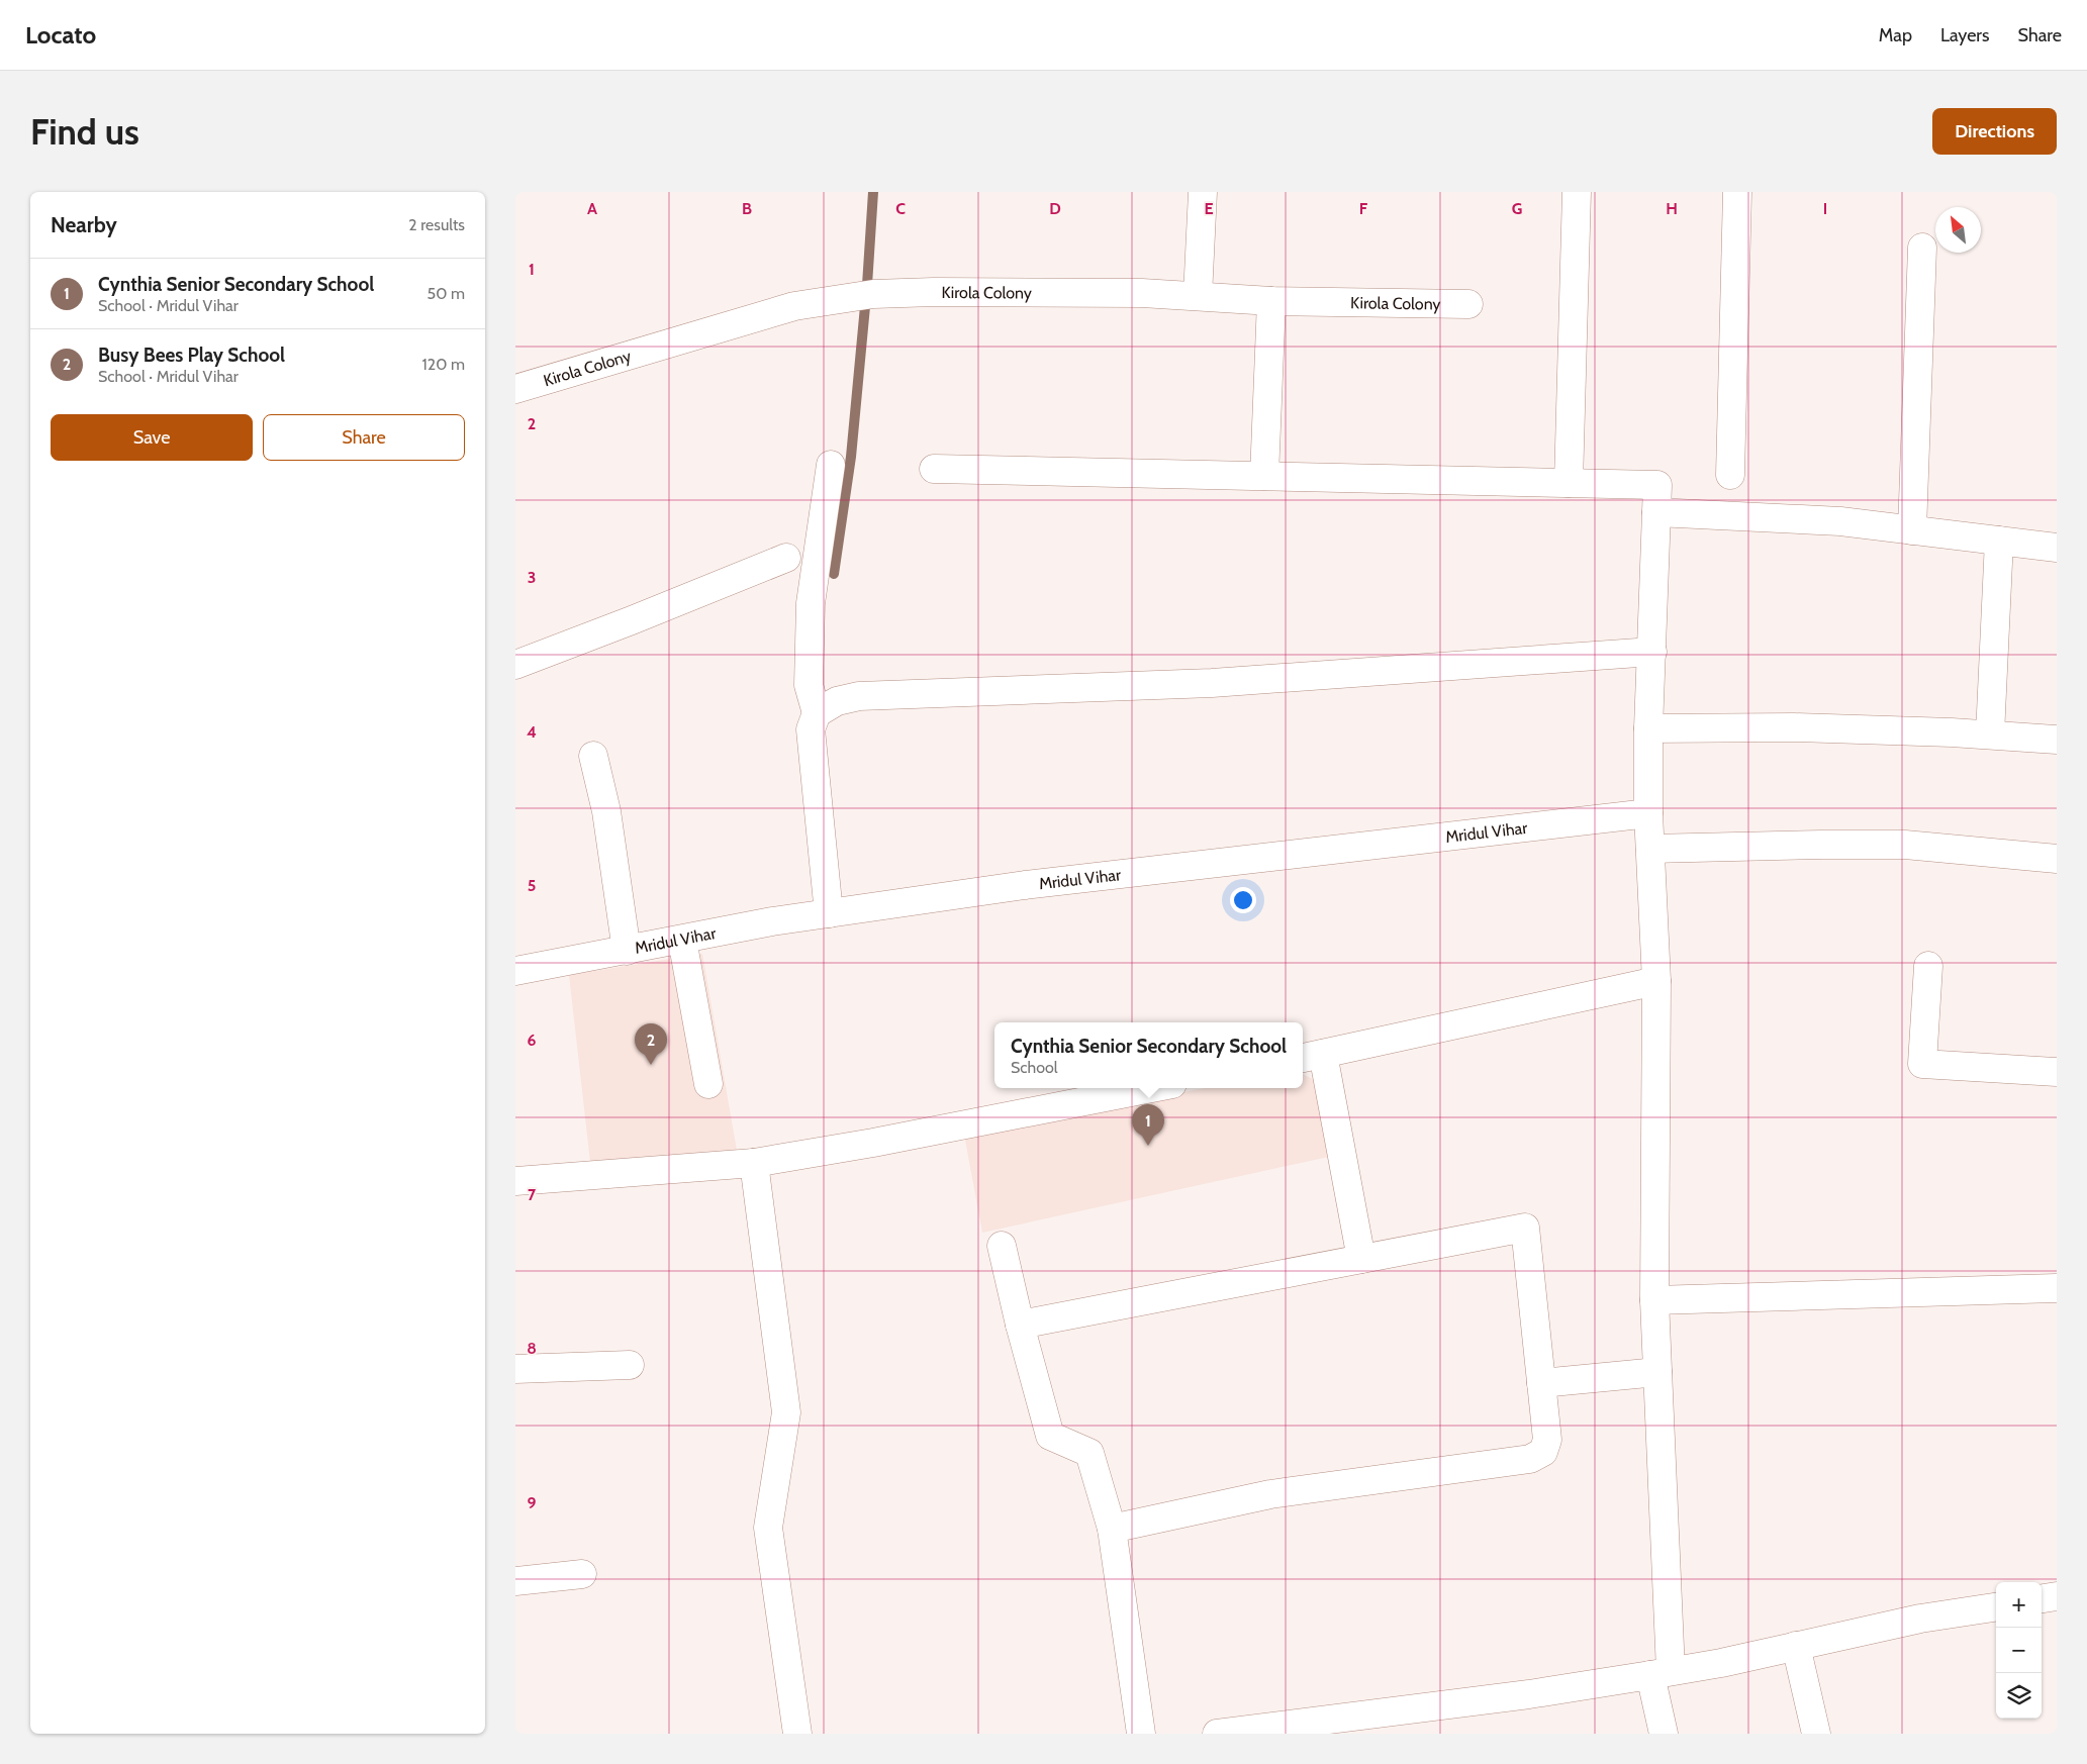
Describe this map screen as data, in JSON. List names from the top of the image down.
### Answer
{
  "streets": {
    "street": ["Kirola Colony", "Mridul Vihar"]
  },
  "north": "top left",
  "page": {
    "header": "Locato",
    "nav": ["Map", "Layers", "Share"],
    "buttons": [
      "Directions",
      ["Save", "Share"]
    ],
    "title": "Find us",
    "heading": ["Nearby", "2 results"],
    "list": [
      {
        "mark": "1",
        "name": "Cynthia Senior Secondary School",
        "note": "School · Mridul Vihar",
        "value": "50 m"
      },
      {
        "mark": "2",
        "name": "Busy Bees Play School",
        "note": "School · Mridul Vihar",
        "value": "120 m"
      }
    ],
    "popup": ["Cynthia Senior Secondary School", "School"],
    "pins": ["2", "1"],
    "map_buttons": ["+", "−"]
  },
  "grid": {
    "columns": [
      "A",
      "B",
      "C",
      "D",
      "E",
      "F",
      "G",
      "H",
      "I"
    ],
    "rows": [
      "1",
      "2",
      "3",
      "4",
      "5",
      "6",
      "7",
      "8",
      "9"
    ]
  }
}
